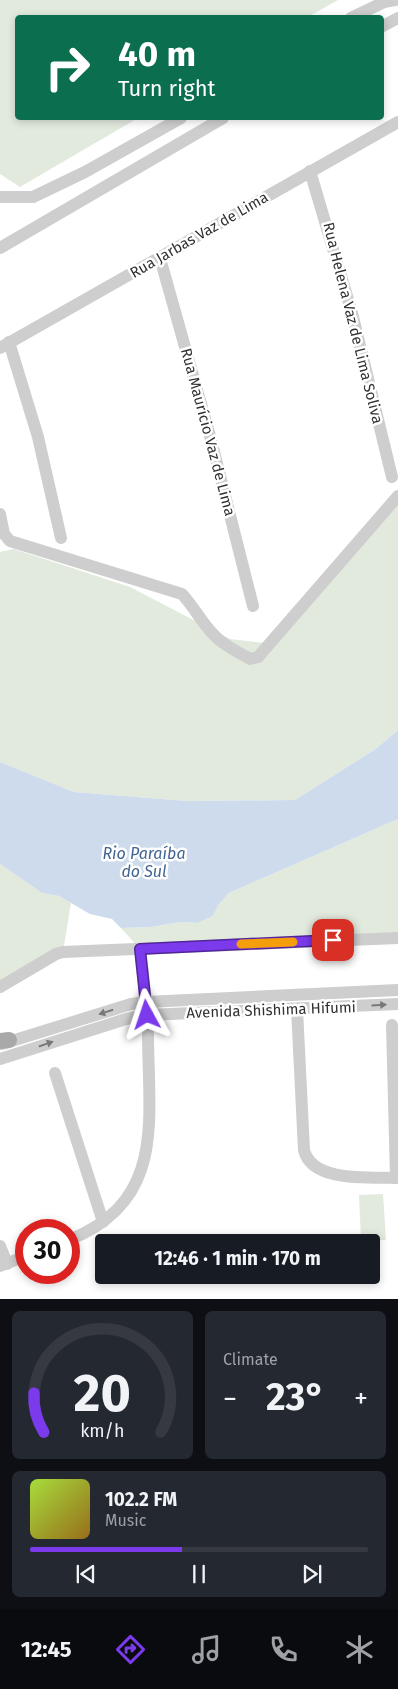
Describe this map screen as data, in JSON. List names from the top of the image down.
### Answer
{
  "streets": {
    "street": [
      "Rua Jarbas Vaz de Lima",
      "Rua Helena Vaz de Lima Soliva",
      "Rua Maurício Vaz de Lima",
      "Avenida Shishima Hifumi"
    ]
  },
  "crossings": [
    ["Rua Jarbas Vaz de Lima", "Rua Helena Vaz de Lima Soliva"],
    ["Rua Jarbas Vaz de Lima", "Rua Maurício Vaz de Lima"]
  ],
  "water": ["Rio Paraíba do Sul"],
  "page": {
    "turn": ["40 m", "Turn right"],
    "limit": "30",
    "trip": "12:46 · 1 min · 170 m",
    "tile": "Climate",
    "heat": ["−", "23°", "+"],
    "song": ["102.2 FM", "Music"],
    "tabs": "12:45",
    "gauge": ["20", "km/h"]
  }
}
